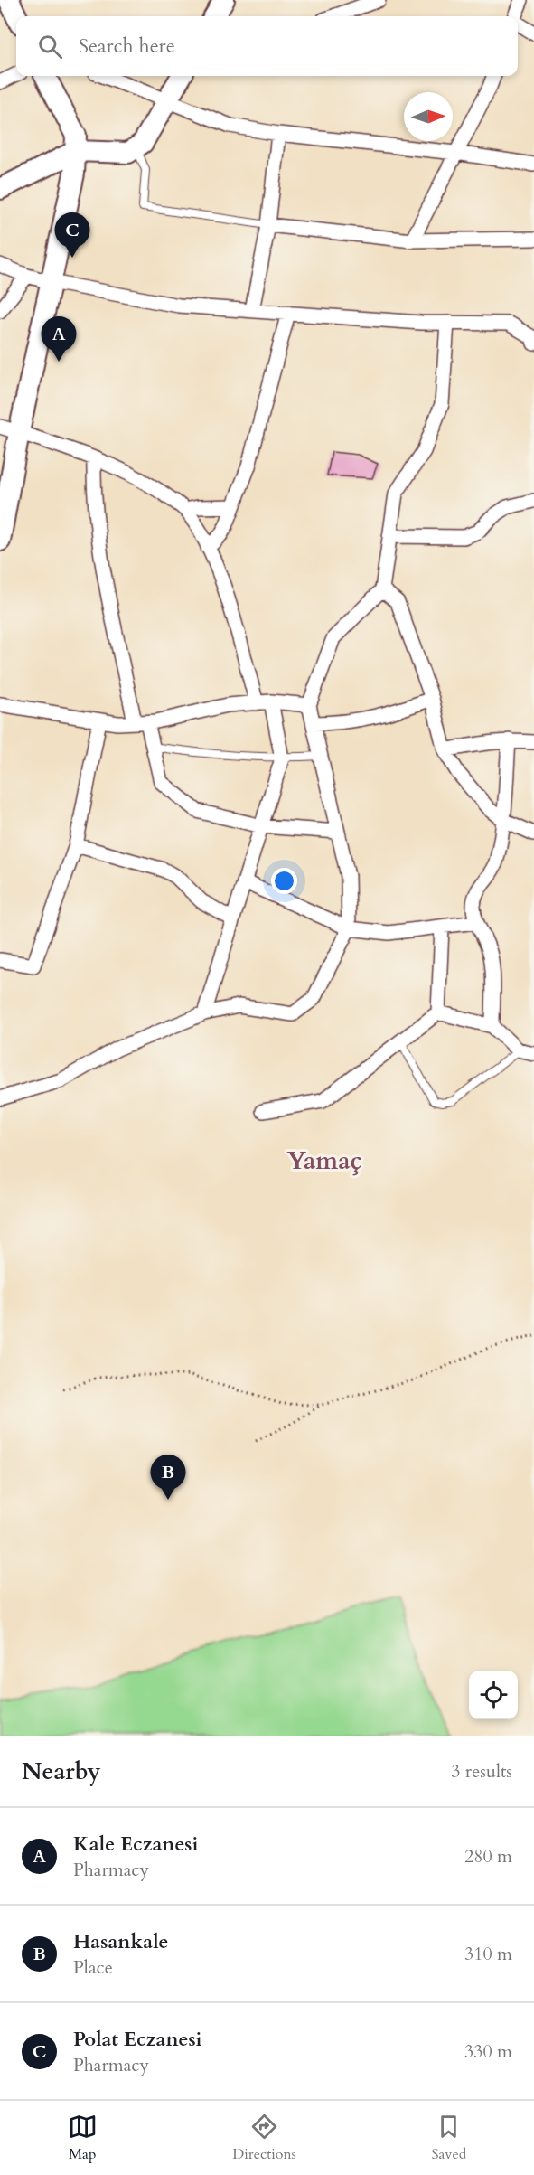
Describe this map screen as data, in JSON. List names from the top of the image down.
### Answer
{
  "districts": ["Yamaç"],
  "north": "right",
  "page": {
    "search": "Search here",
    "pins": ["C", "A", "B"],
    "heading": ["Nearby", "3 results"],
    "list": [
      {
        "mark": "A",
        "name": "Kale Eczanesi",
        "note": "Pharmacy",
        "value": "280 m"
      },
      {
        "mark": "B",
        "name": "Hasankale",
        "note": "Place",
        "value": "310 m"
      },
      {
        "mark": "C",
        "name": "Polat Eczanesi",
        "note": "Pharmacy",
        "value": "330 m"
      }
    ],
    "nav": ["Map", "Directions", "Saved"]
  }
}
